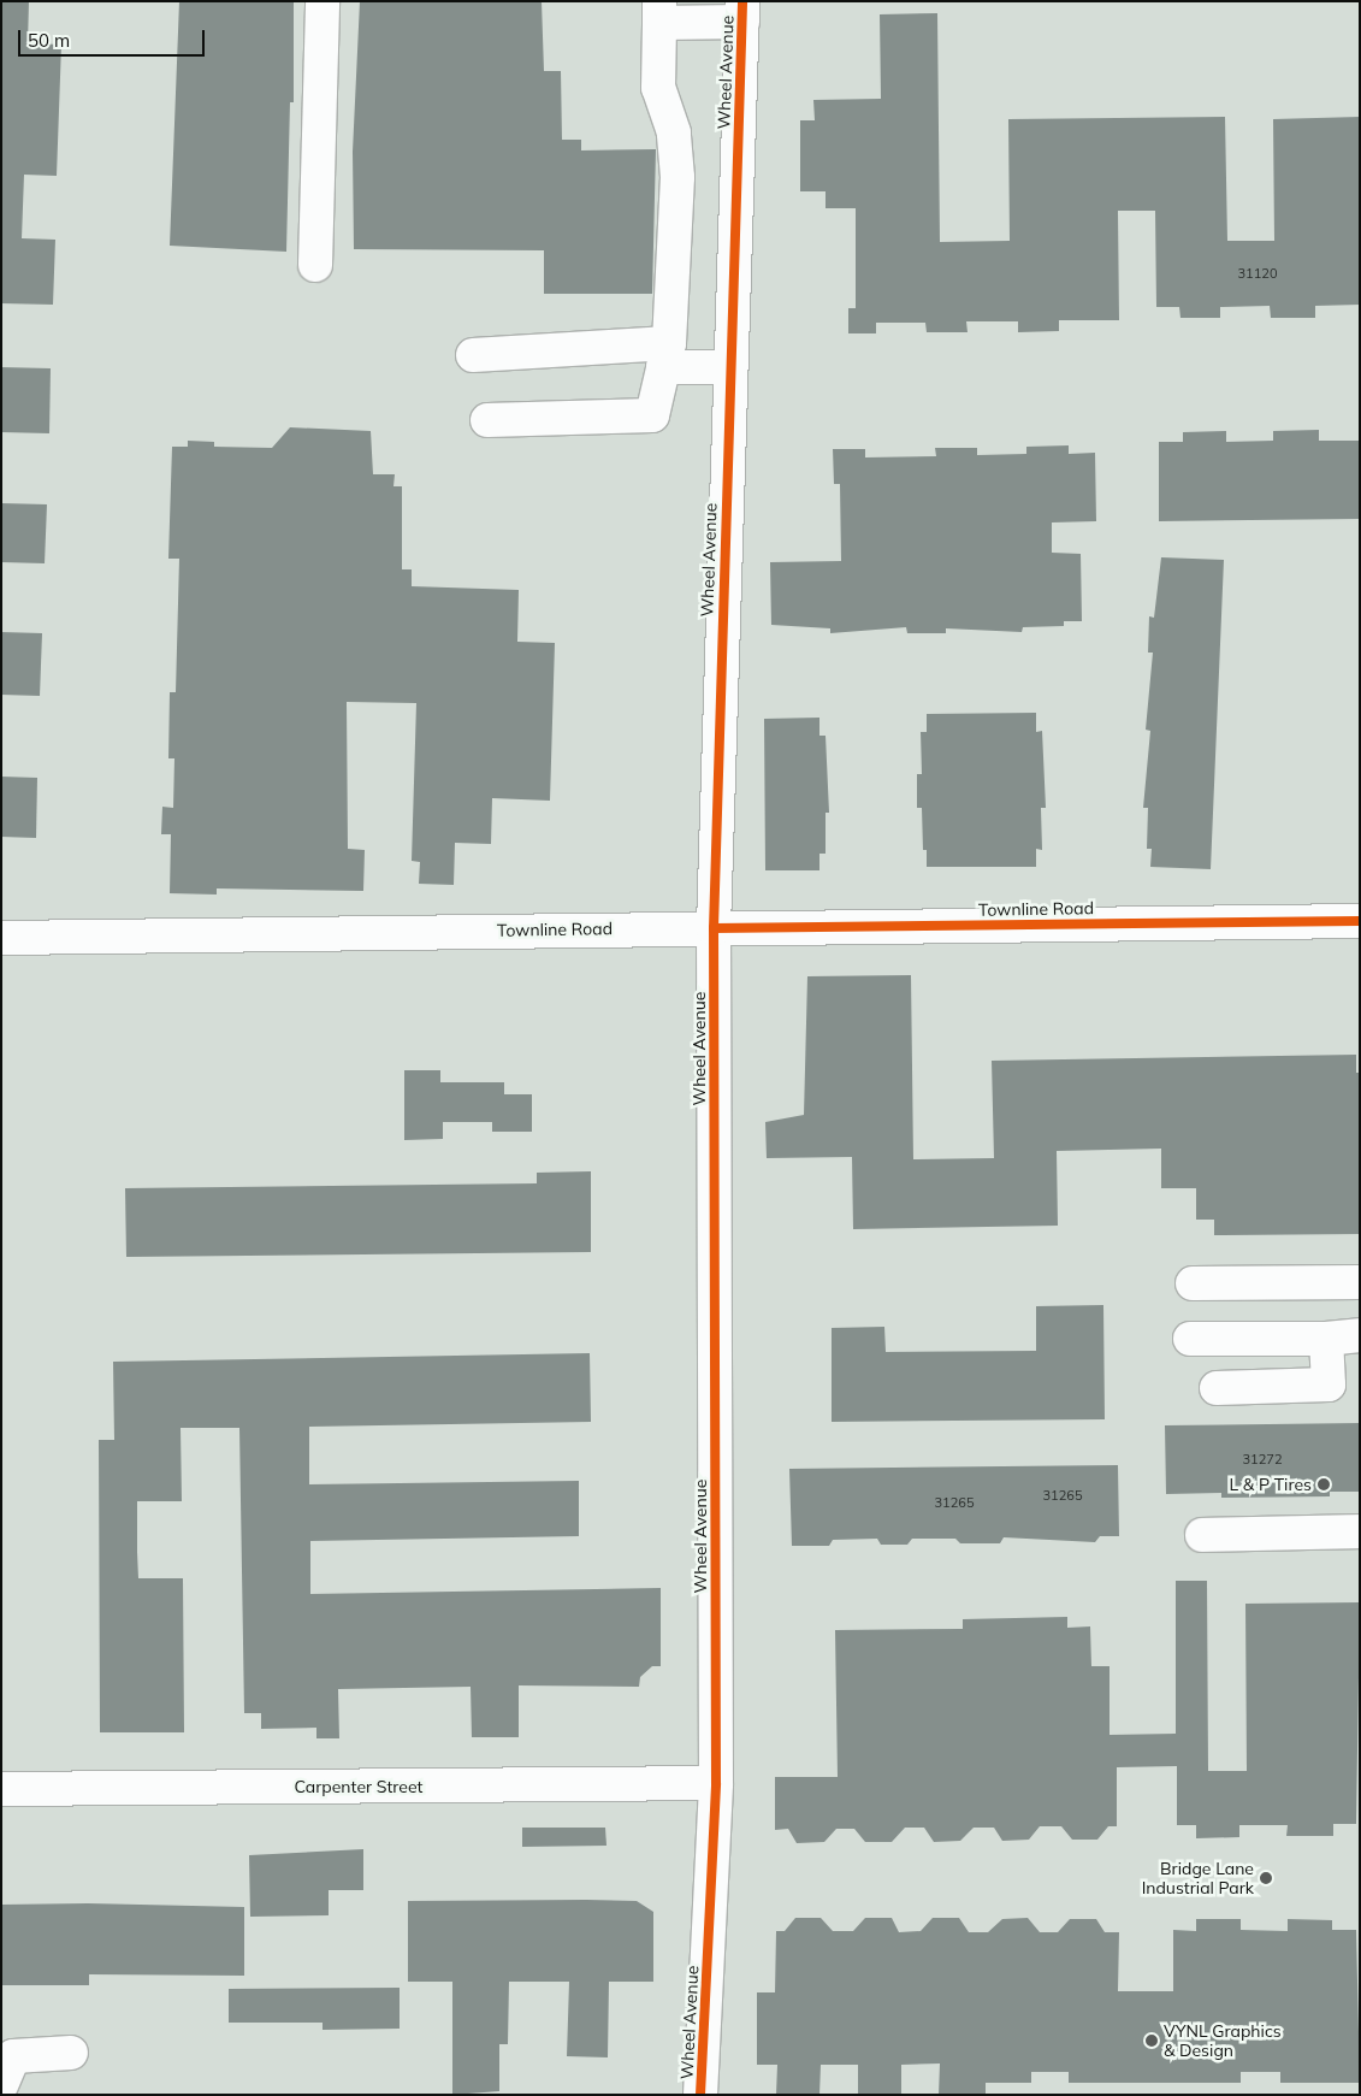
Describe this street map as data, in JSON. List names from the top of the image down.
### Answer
{
  "streets": {
    "street": ["Wheel Avenue", "Townline Road", "Carpenter Street"]
  },
  "crossings": [
    ["Wheel Avenue", "Townline Road"],
    ["Wheel Avenue", "Carpenter Street"]
  ],
  "places": ["L & P Tires", "Bridge Lane Industrial Park", "VYNL Graphics & Design"],
  "house_numbers": [
    "31120",
    "31272",
    "31265",
    "31265"
  ],
  "scale_bar": "50 m"
}
